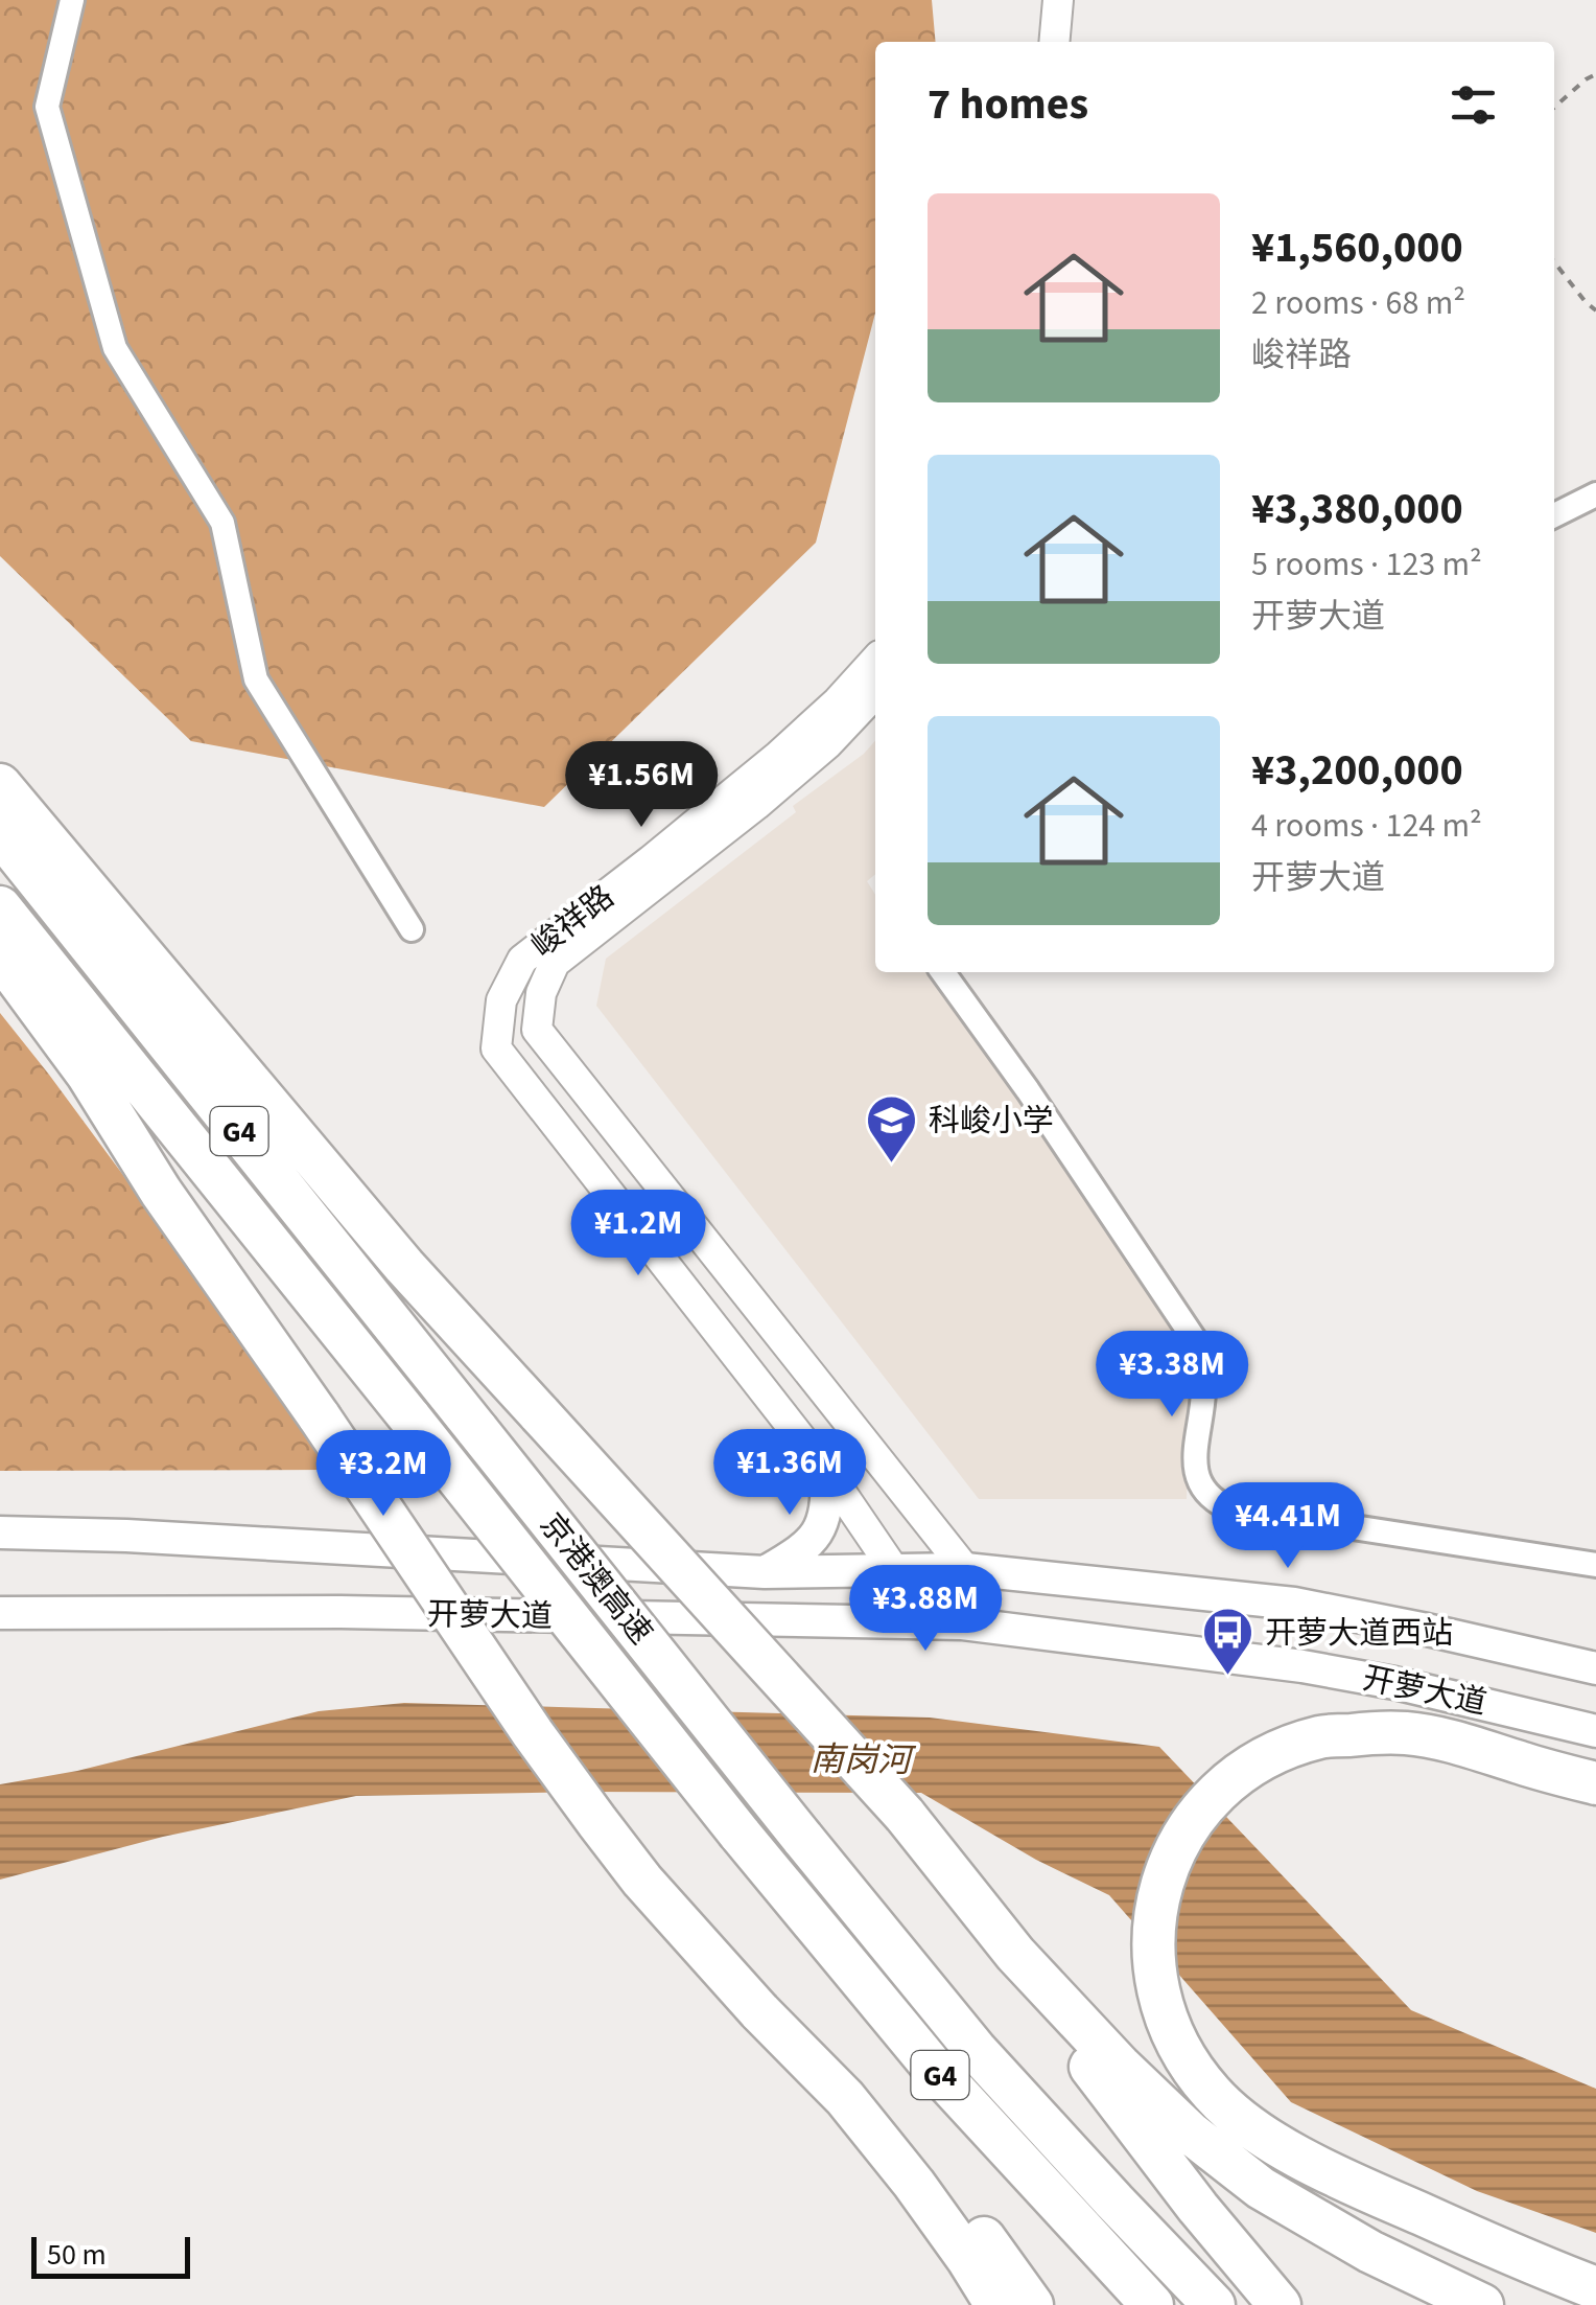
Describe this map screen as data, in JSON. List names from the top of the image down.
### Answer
{
  "streets": {
    "highway": ["G4", "京港澳高速"],
    "main road": ["开萝大道"],
    "street": ["峻祥路"]
  },
  "crossings": [
    ["峻祥路", "开萝大道"]
  ],
  "water": ["南岗河"],
  "places": {
    "school or university": ["科峻小学"],
    "bus stop": ["开萝大道西站"]
  },
  "scale_bar": "50 m",
  "page": {
    "heading": "7 homes",
    "list": [
      {
        "name": "¥1,560,000",
        "note": "2 rooms · 68 m² · 峻祥路"
      },
      {
        "name": "¥3,380,000",
        "note": "5 rooms · 123 m² · 开萝大道"
      },
      {
        "name": "¥3,200,000",
        "note": "4 rooms · 124 m² · 开萝大道"
      }
    ],
    "price": [
      "¥1.56M",
      "¥1.2M",
      "¥3.38M",
      "¥1.36M",
      "¥3.2M",
      "¥4.41M",
      "¥3.88M"
    ],
    "scale": "50 m"
  }
}
